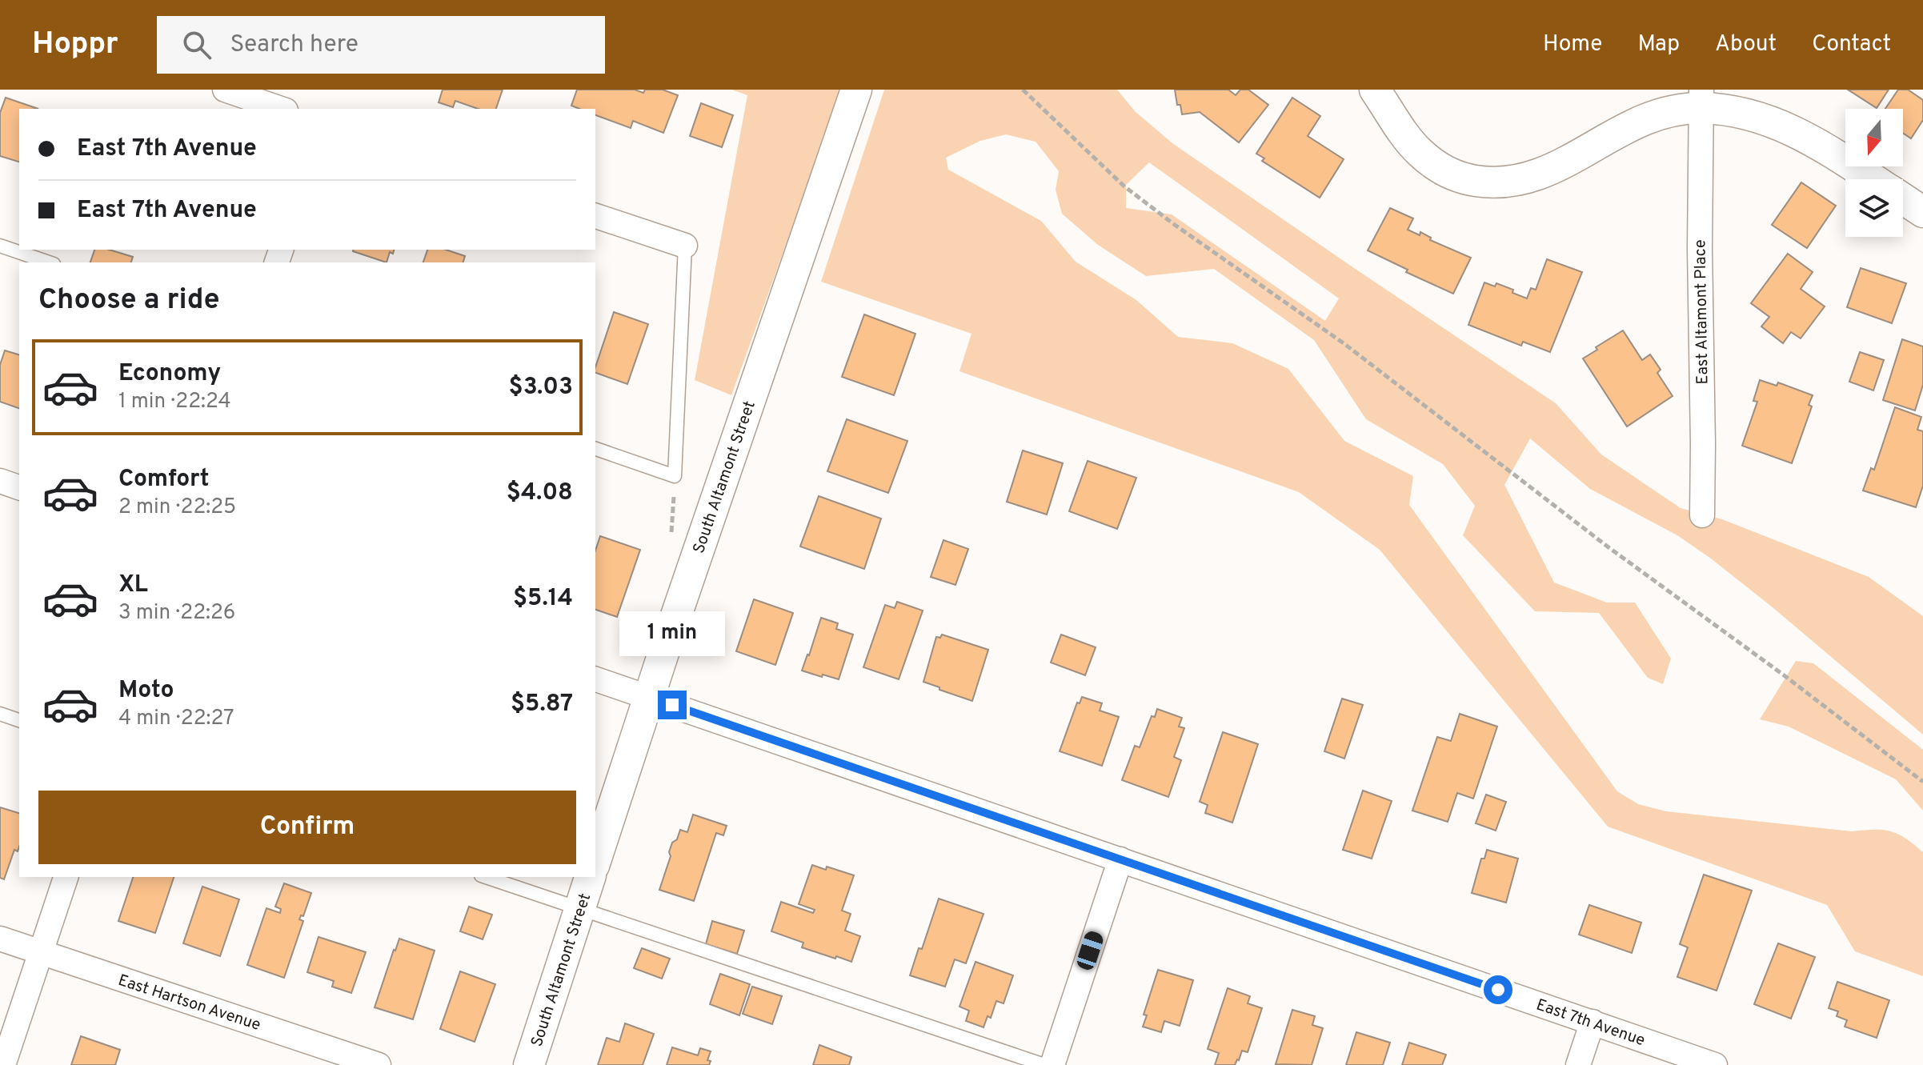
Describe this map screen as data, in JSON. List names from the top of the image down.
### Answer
{
  "streets": {
    "street": [
      "East Altamont Place",
      "South Altamont Street",
      "East Hartson Avenue",
      "East 7th Avenue"
    ]
  },
  "crossings": [
    ["South Altamont Street", "East 7th Avenue"]
  ],
  "north": "bottom",
  "page": {
    "header": "Hoppr",
    "search": "Search here",
    "nav": [
      "Home",
      "Map",
      "About",
      "Contact"
    ],
    "banner": ["East 7th Avenue", "East 7th Avenue"],
    "heading": "Choose a ride",
    "list": [
      {
        "name": "Economy",
        "note": "1 min · 22:24",
        "value": "$3.03"
      },
      {
        "name": "Comfort",
        "note": "2 min · 22:25",
        "value": "$4.08"
      },
      {
        "name": "XL",
        "note": "3 min · 22:26",
        "value": "$5.14"
      },
      {
        "name": "Moto",
        "note": "4 min · 22:27",
        "value": "$5.87"
      }
    ],
    "bubble": "1 min",
    "buttons": "Confirm"
  }
}
